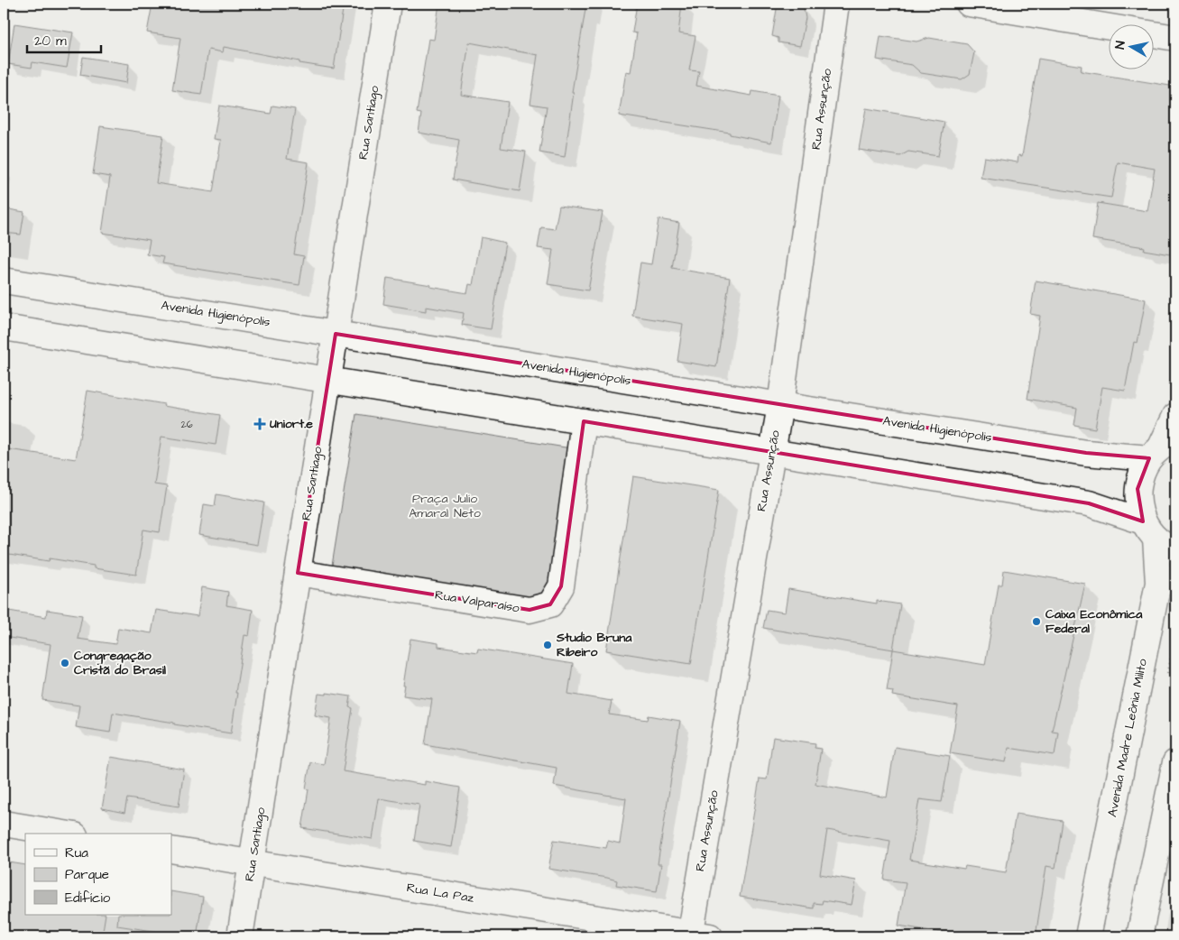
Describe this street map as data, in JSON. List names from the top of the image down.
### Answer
{
  "streets": {
    "street": [
      "Rua Assunção",
      "Rua Santiago",
      "Avenida Higienópolis",
      "Rua Valparaíso",
      "Avenida Madre Leônia Milito",
      "Rua La Paz"
    ]
  },
  "crossings": [
    ["Rua Assunção", "Avenida Higienópolis"],
    ["Rua Assunção", "Rua La Paz"],
    ["Rua Santiago", "Avenida Higienópolis"],
    ["Rua Santiago", "Rua Valparaíso"],
    ["Rua Santiago", "Rua La Paz"],
    ["Avenida Higienópolis", "Avenida Madre Leônia Milito"]
  ],
  "parks": ["Praça Julio Amaral Neto"],
  "places": {
    "health": ["Uniort.e"],
    "other": ["Caixa Econômica Federal", "Studio Bruna Ribeiro", "Congregação Cristã do Brasil"]
  },
  "house_numbers": ["26"],
  "legend": ["Rua", "Parque", "Edifício"],
  "scale_bar": "20 m",
  "north": "left"
}
